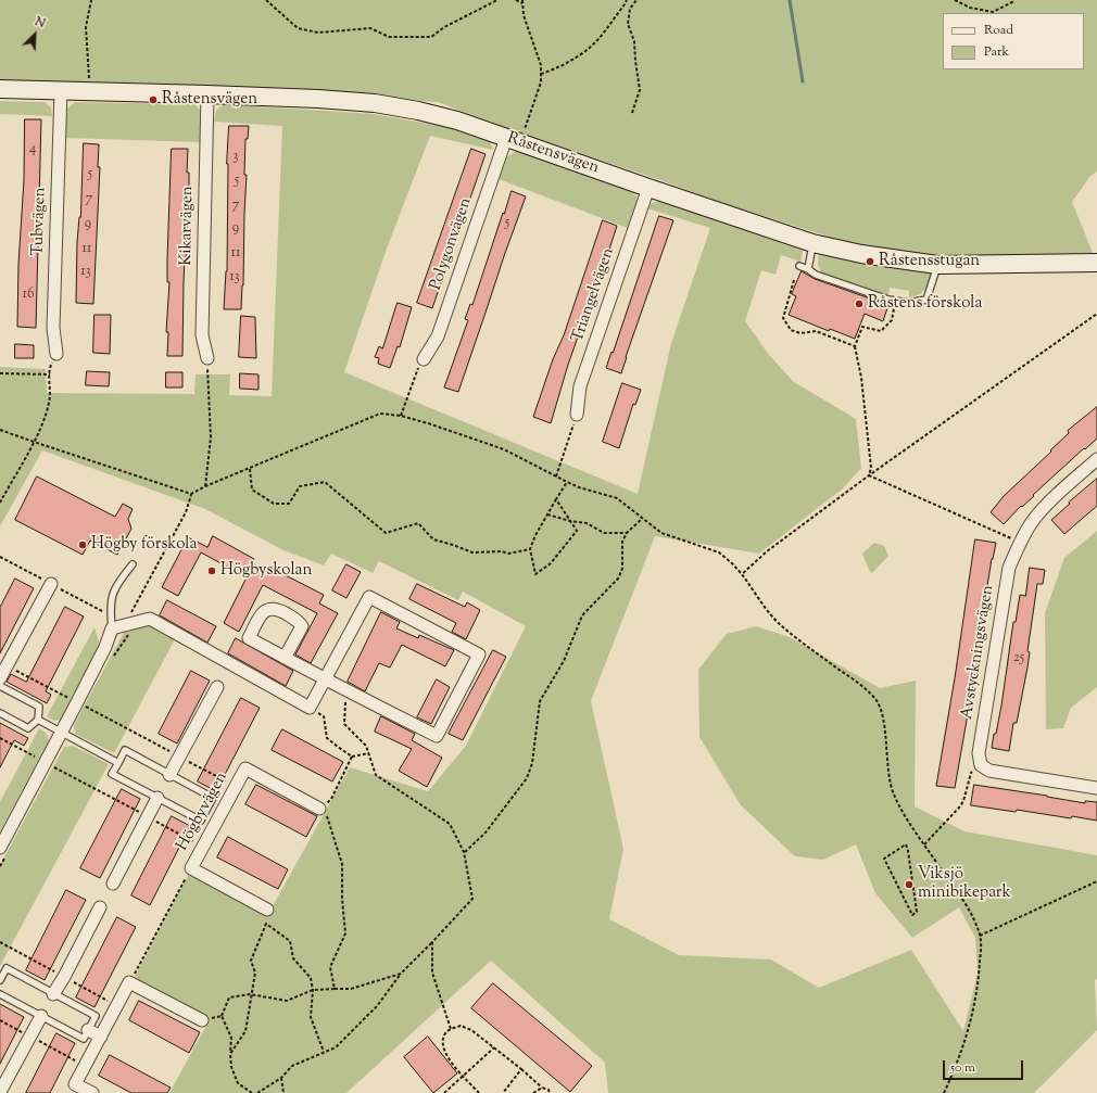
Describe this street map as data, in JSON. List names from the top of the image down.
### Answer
{
  "streets": {
    "street": [
      "Råstensvägen",
      "Tubvägen",
      "Kikarvägen",
      "Polygonvägen",
      "Triangelvägen",
      "Avstyckningsvägen",
      "Högbyvägen"
    ]
  },
  "crossings": [
    ["Råstensvägen", "Tubvägen"],
    ["Råstensvägen", "Kikarvägen"],
    ["Råstensvägen", "Polygonvägen"],
    ["Råstensvägen", "Triangelvägen"]
  ],
  "places": [
    "Råstensvägen",
    "Råstensstugan",
    "Råstens förskola",
    "Högby förskola",
    "Högbyskolan",
    "Viksjö minibikepark"
  ],
  "house_numbers": [
    "4",
    "3",
    "5",
    "5",
    "7",
    "7",
    "5",
    "9",
    "9",
    "11",
    "11",
    "13",
    "13",
    "16",
    "25"
  ],
  "legend": ["Road", "Park"],
  "scale_bar": "50 m",
  "north": "top right"
}
